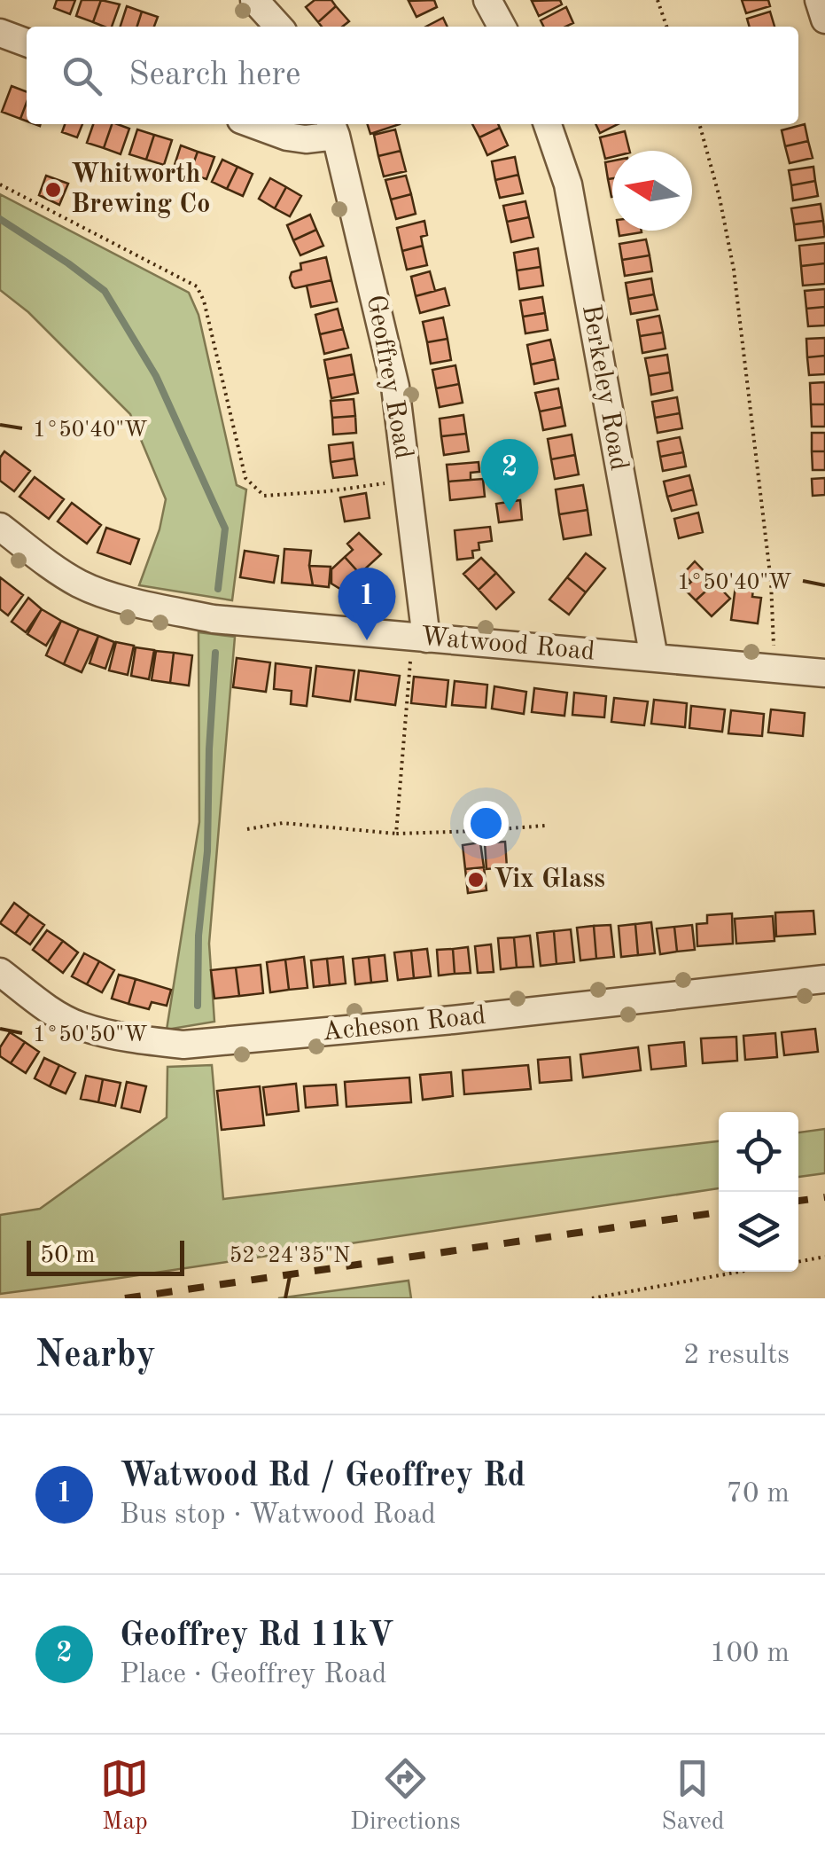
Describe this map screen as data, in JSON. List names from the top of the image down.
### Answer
{
  "streets": {
    "street": [
      "Geoffrey Road",
      "Berkeley Road",
      "Watwood Road",
      "Acheson Road"
    ]
  },
  "crossings": [
    ["Geoffrey Road", "Watwood Road"],
    ["Berkeley Road", "Watwood Road"]
  ],
  "places": ["Whitworth Brewing Co", "Vix Glass"],
  "scale_bar": "50 m",
  "north": "left",
  "page": {
    "search": "Search here",
    "pins": ["2", "1"],
    "scale": "50 m",
    "heading": ["Nearby", "2 results"],
    "list": [
      {
        "mark": "1",
        "name": "Watwood Rd / Geoffrey Rd",
        "note": "Bus stop · Watwood Road",
        "value": "70 m"
      },
      {
        "mark": "2",
        "name": "Geoffrey Rd 11kV",
        "note": "Place · Geoffrey Road",
        "value": "100 m"
      }
    ],
    "nav": ["Map", "Directions", "Saved"]
  },
  "coordinates": ["1°50'40\"W", "1°50'50\"W", "52°24'35\"N"]
}
